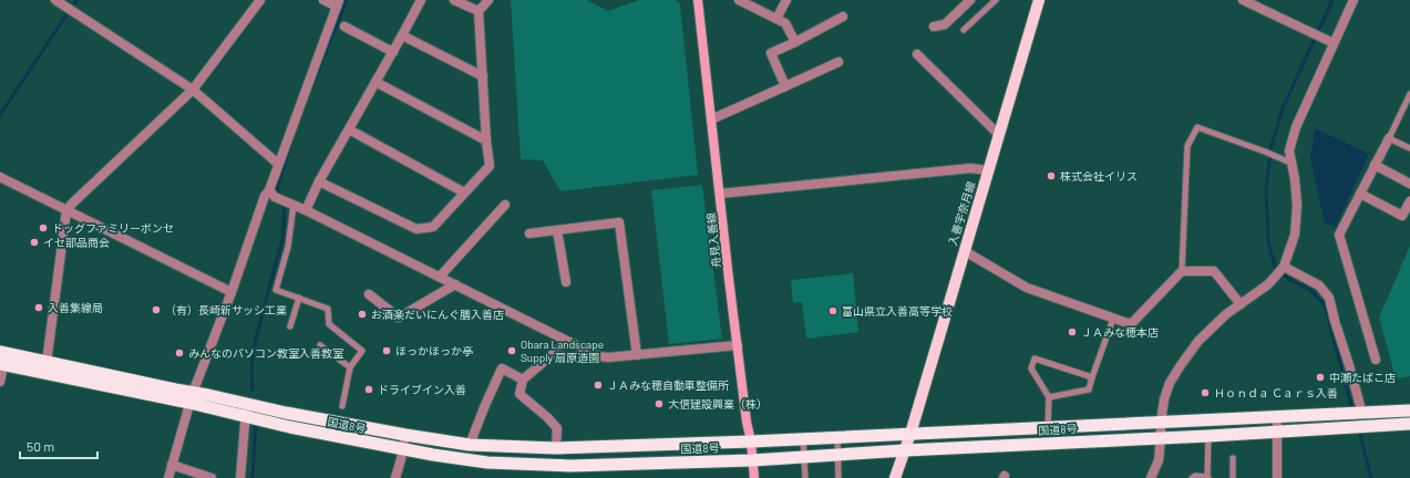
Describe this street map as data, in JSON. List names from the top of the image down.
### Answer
{
  "streets": {
    "highway": ["国道8号"],
    "main road": ["入善宇奈月線", "舟見入善線"]
  },
  "crossings": [
    ["入善宇奈月線", "国道8号"],
    ["舟見入善線", "国道8号"]
  ],
  "places": [
    "株式会社イリス",
    "ドッグファミリーポンセ",
    "イセ部品商会",
    "入善集線局",
    "（有）長崎新サッシ工業",
    "富山県立入善高等学校",
    "お酒楽だいにんぐ膳入善店",
    "ＪＡみな穂本店",
    "ほっかほっか亭",
    "Obara Landscape Supply 扇原造園",
    "みんなのパソコン教室入善教室",
    "中瀬たばこ店",
    "ＪＡみな穂自動車整備所",
    "ドライブイン入善",
    "Ｈｏｎｄａ Ｃａｒｓ入善",
    "大信建設興業（株）"
  ],
  "scale_bar": "50 m"
}
